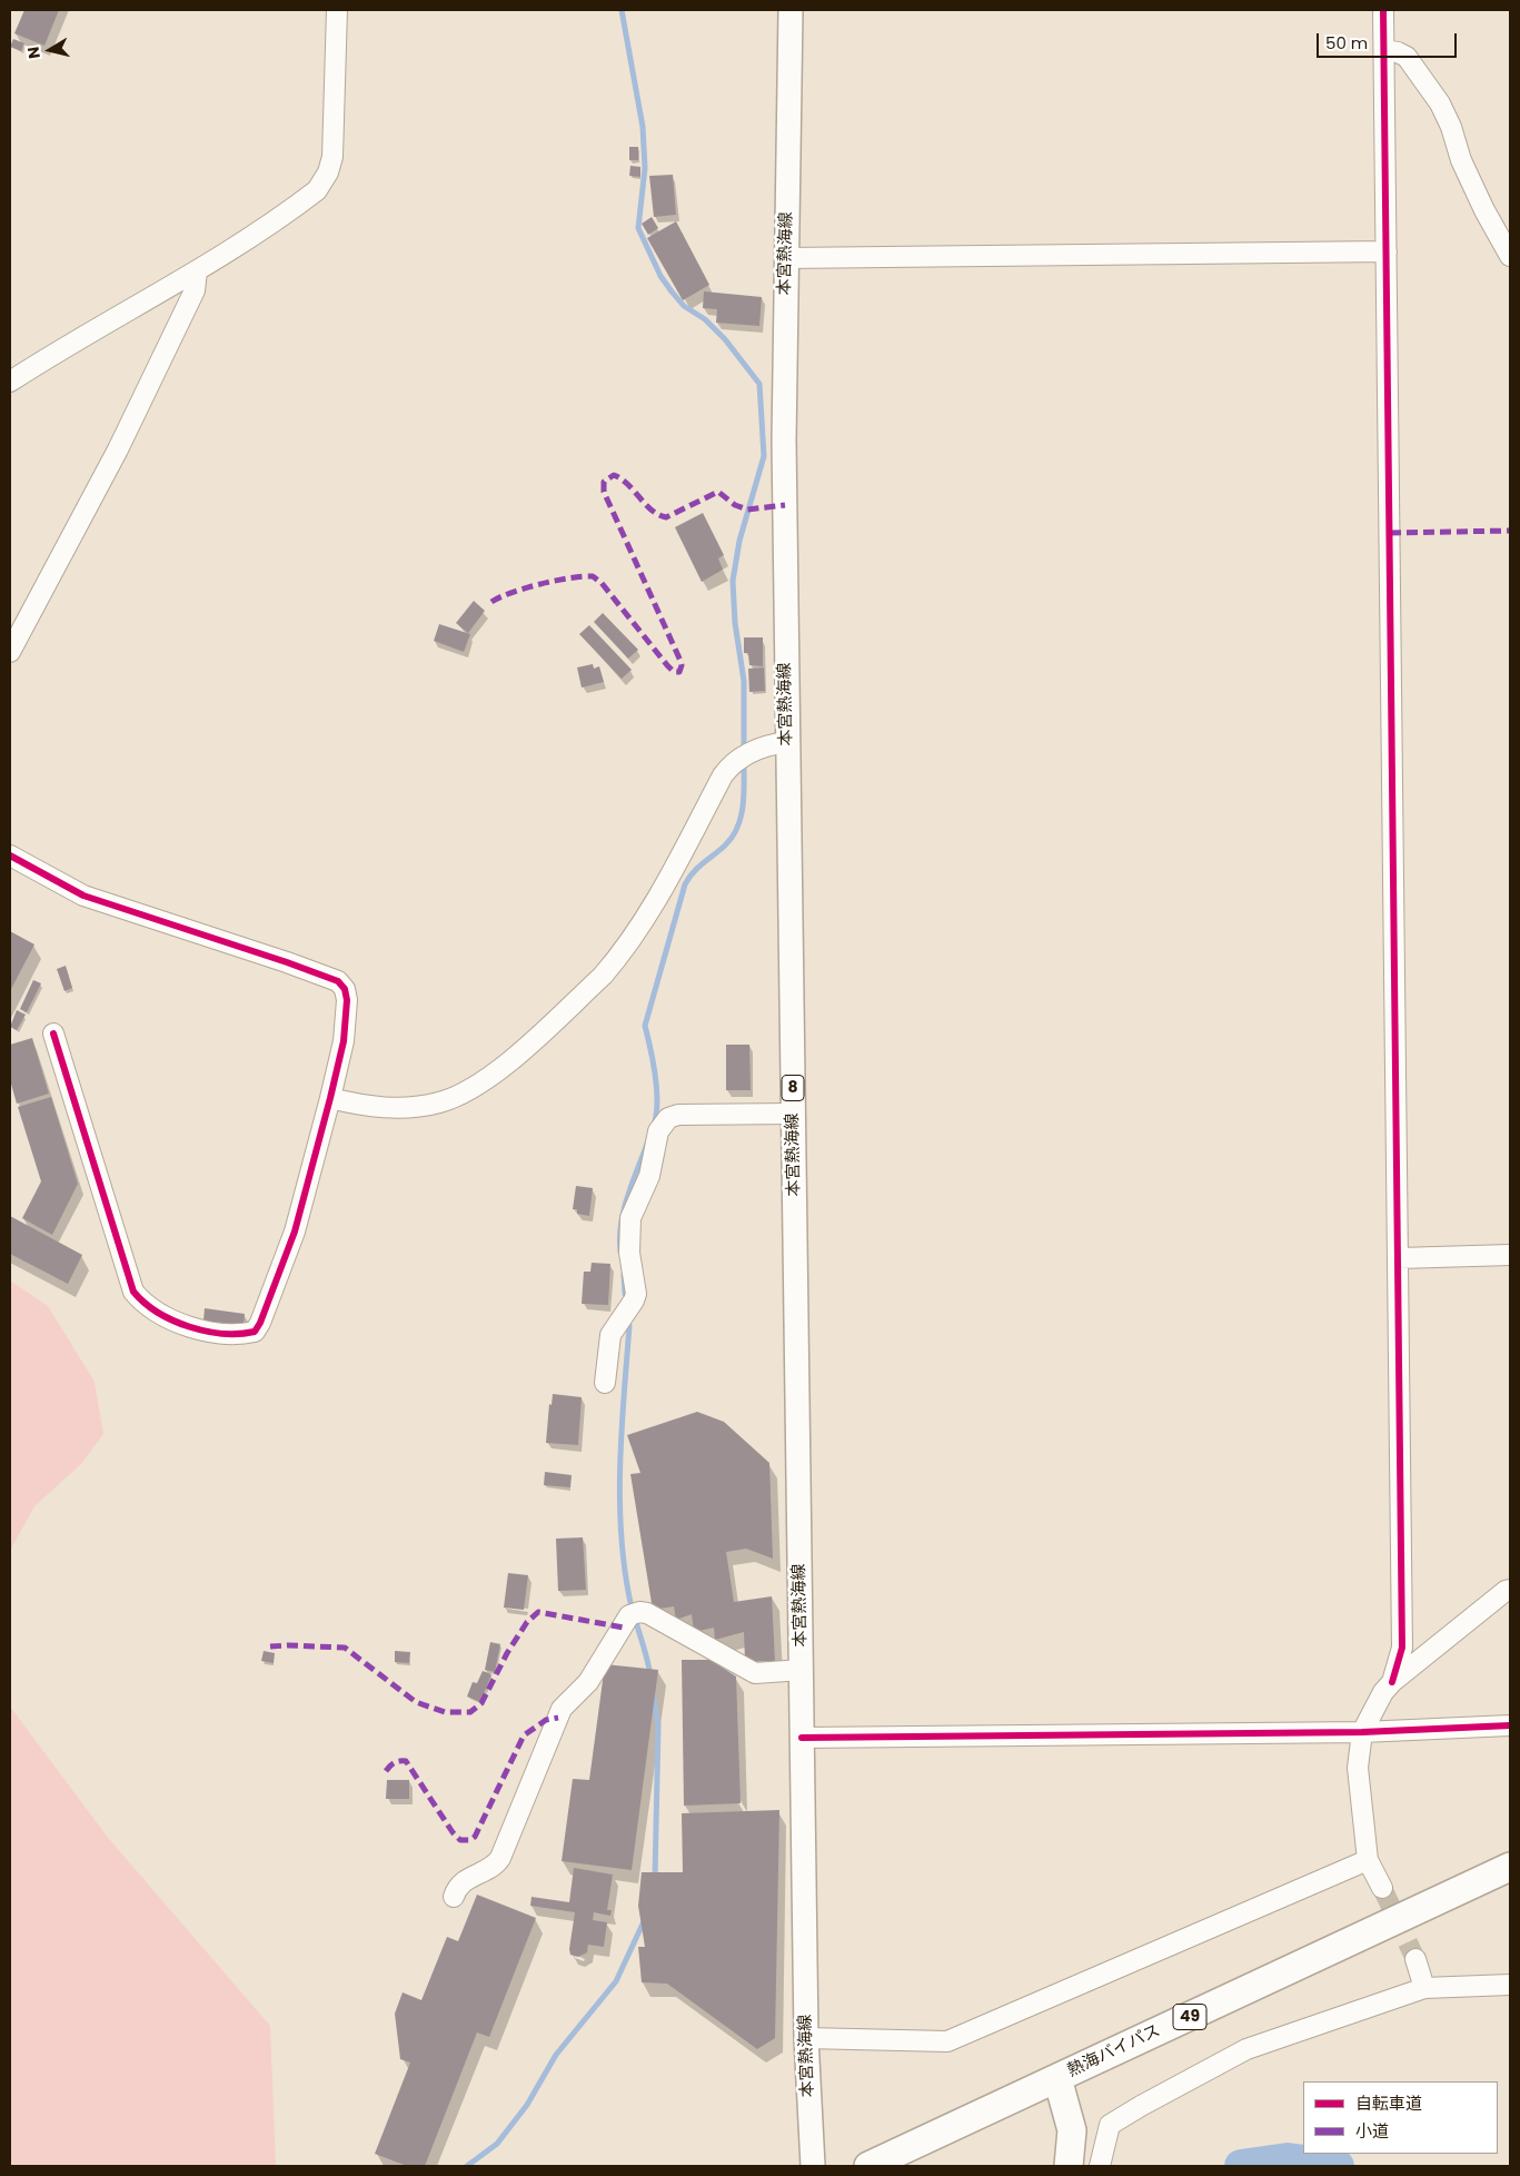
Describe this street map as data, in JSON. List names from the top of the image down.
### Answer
{
  "streets": {
    "highway": ["49", "熱海バイパス"],
    "main road": ["本宮熱海線", "8"]
  },
  "legend": ["自転車道", "小道"],
  "scale_bar": "50 m",
  "north": "left"
}
